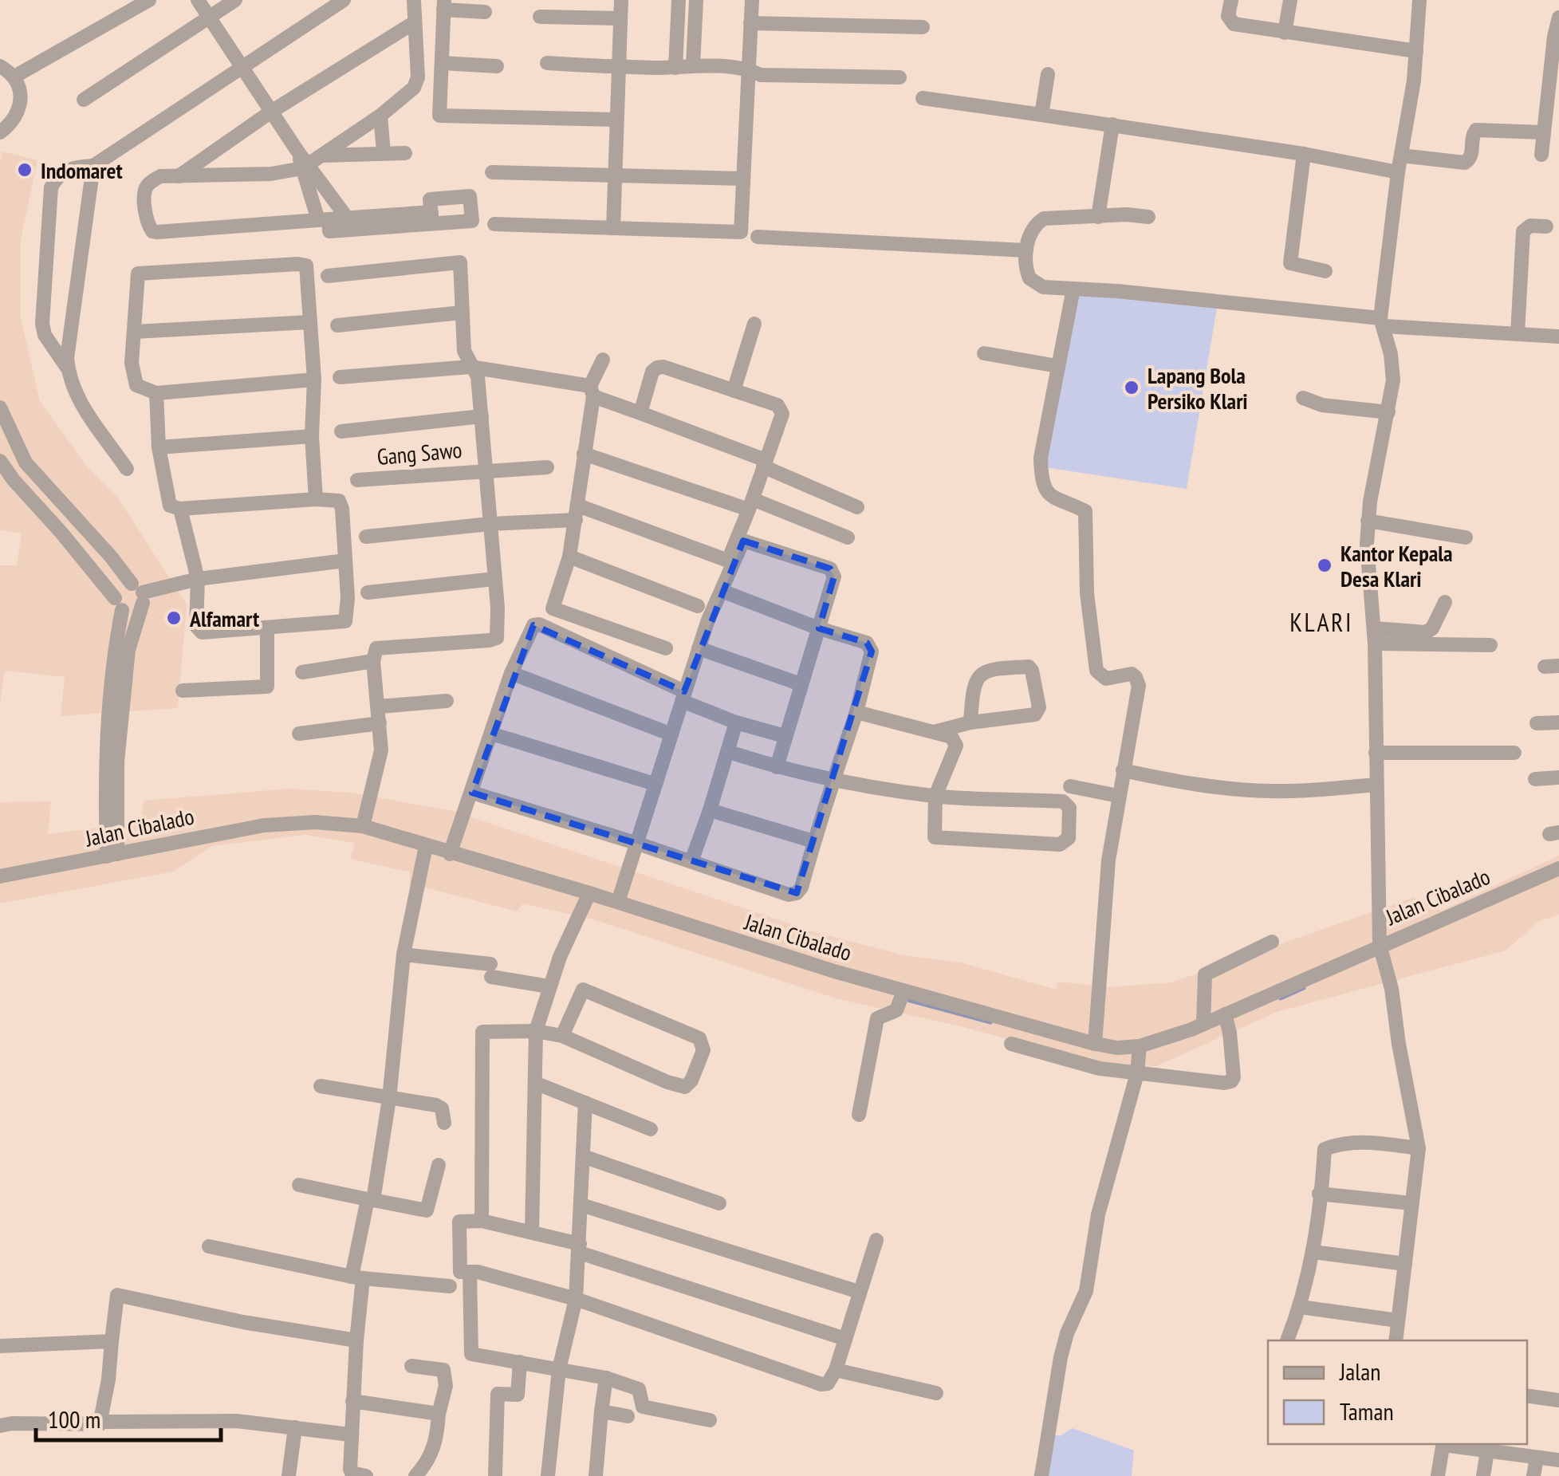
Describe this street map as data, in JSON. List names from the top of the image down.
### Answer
{
  "streets": {
    "street": ["Gang Sawo", "Jalan Cibalado"]
  },
  "districts": ["KLARI"],
  "places": [
    "Indomaret",
    "Lapang Bola Persiko Klari",
    "Kantor Kepala Desa Klari",
    "Alfamart"
  ],
  "legend": ["Jalan", "Taman"],
  "scale_bar": "100 m"
}
